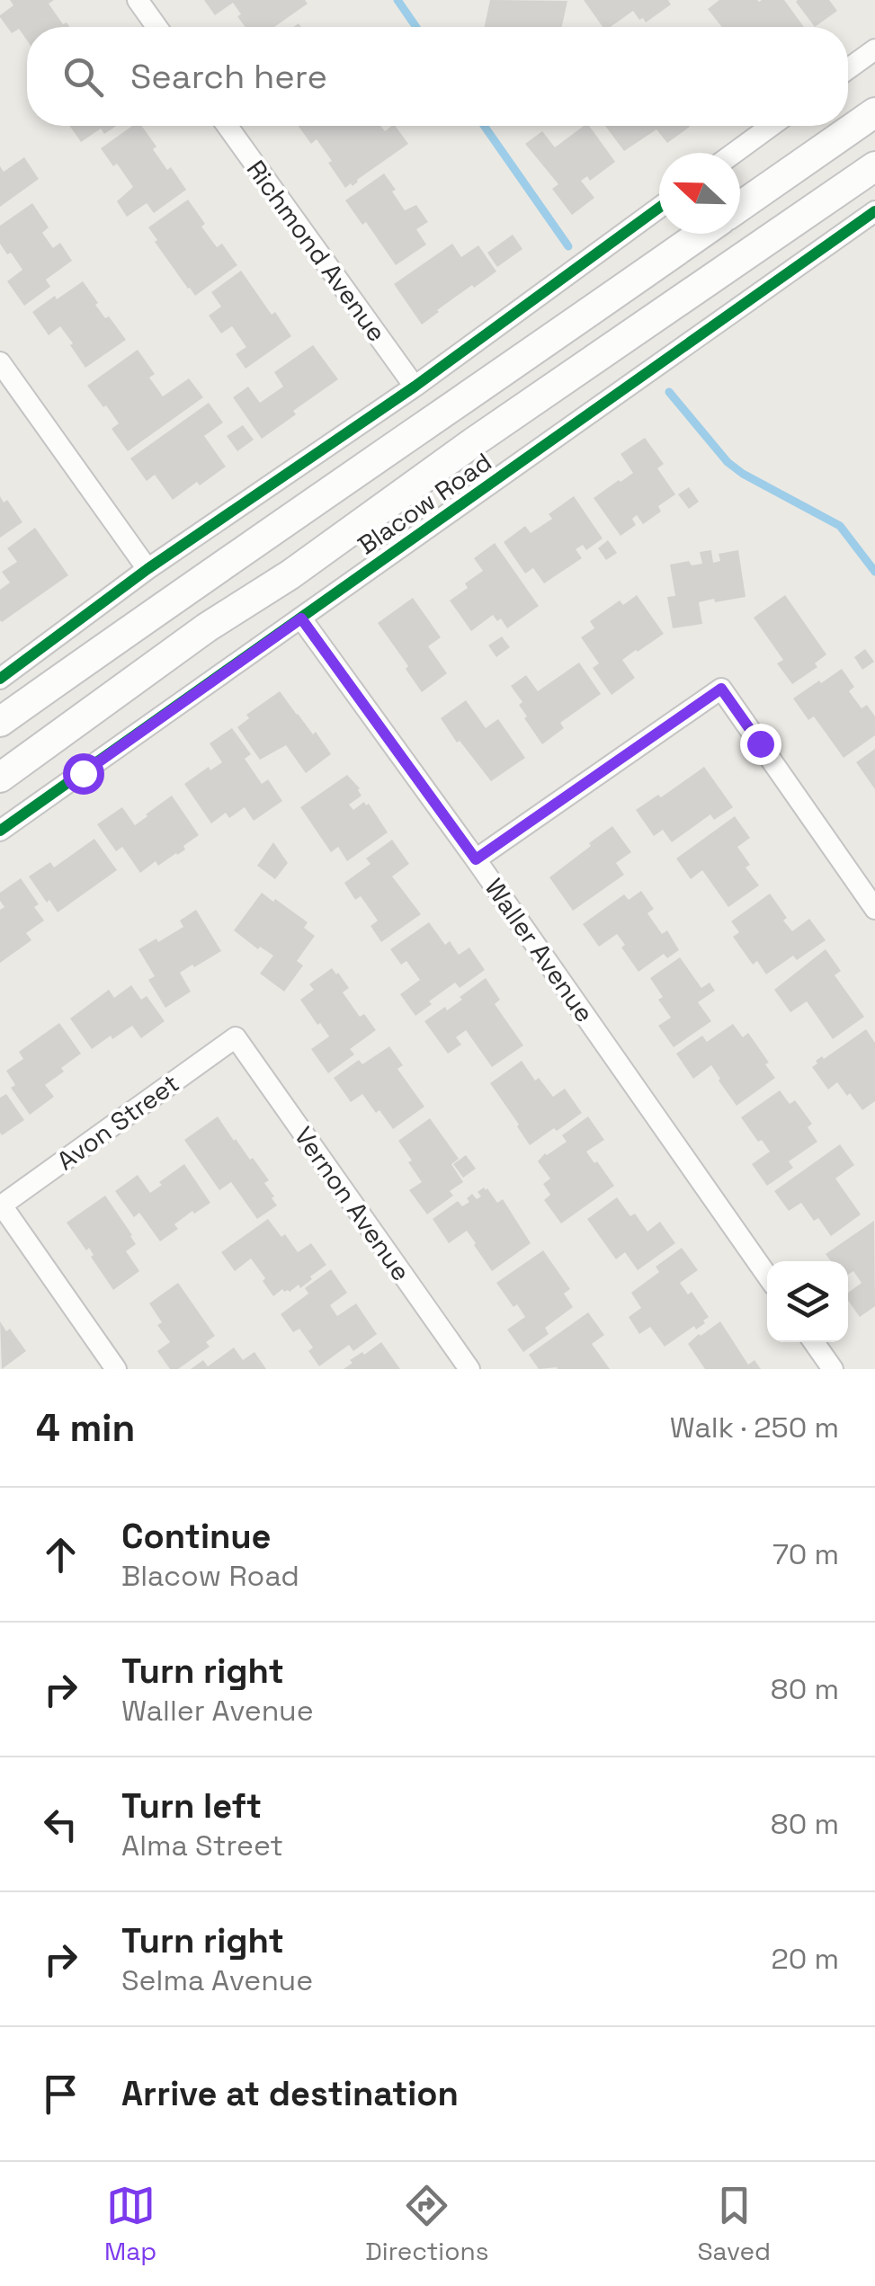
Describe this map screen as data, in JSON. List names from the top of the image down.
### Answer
{
  "streets": {
    "main road": ["Blacow Road"],
    "street": [
      "Richmond Avenue",
      "Waller Avenue",
      "Avon Street",
      "Vernon Avenue"
    ]
  },
  "crossings": [
    ["Blacow Road", "Waller Avenue"],
    ["Avon Street", "Vernon Avenue"]
  ],
  "north": "left",
  "page": {
    "search": "Search here",
    "heading": ["4 min", "Walk · 250 m"],
    "list": [
      ["Continue", "Blacow Road", "70 m"],
      ["Turn right", "Waller Avenue", "80 m"],
      ["Turn left", "Alma Street", "80 m"],
      ["Turn right", "Selma Avenue", "20 m"],
      "Arrive at destination"
    ],
    "nav": ["Map", "Directions", "Saved"]
  }
}
